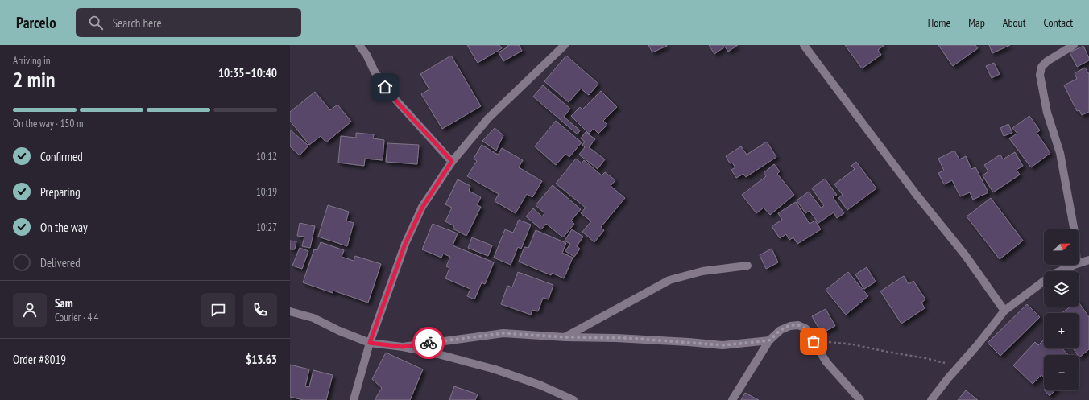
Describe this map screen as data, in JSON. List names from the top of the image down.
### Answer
{
  "north": "right",
  "page": {
    "header": "Parcelo",
    "search": "Search here",
    "nav": [
      "Home",
      "Map",
      "About",
      "Contact"
    ],
    "heading": ["2 min", "Arriving in", "10:35–10:40"],
    "panel": [
      "Sam",
      "Courier · 4.4",
      "Order #8019",
      "$13.63"
    ],
    "bar": "On the way · 150 m",
    "list": [
      ["Confirmed", "10:12"],
      ["Preparing", "10:19"],
      ["On the way", "10:27"],
      "Delivered"
    ],
    "map_buttons": ["+", "−"]
  }
}
